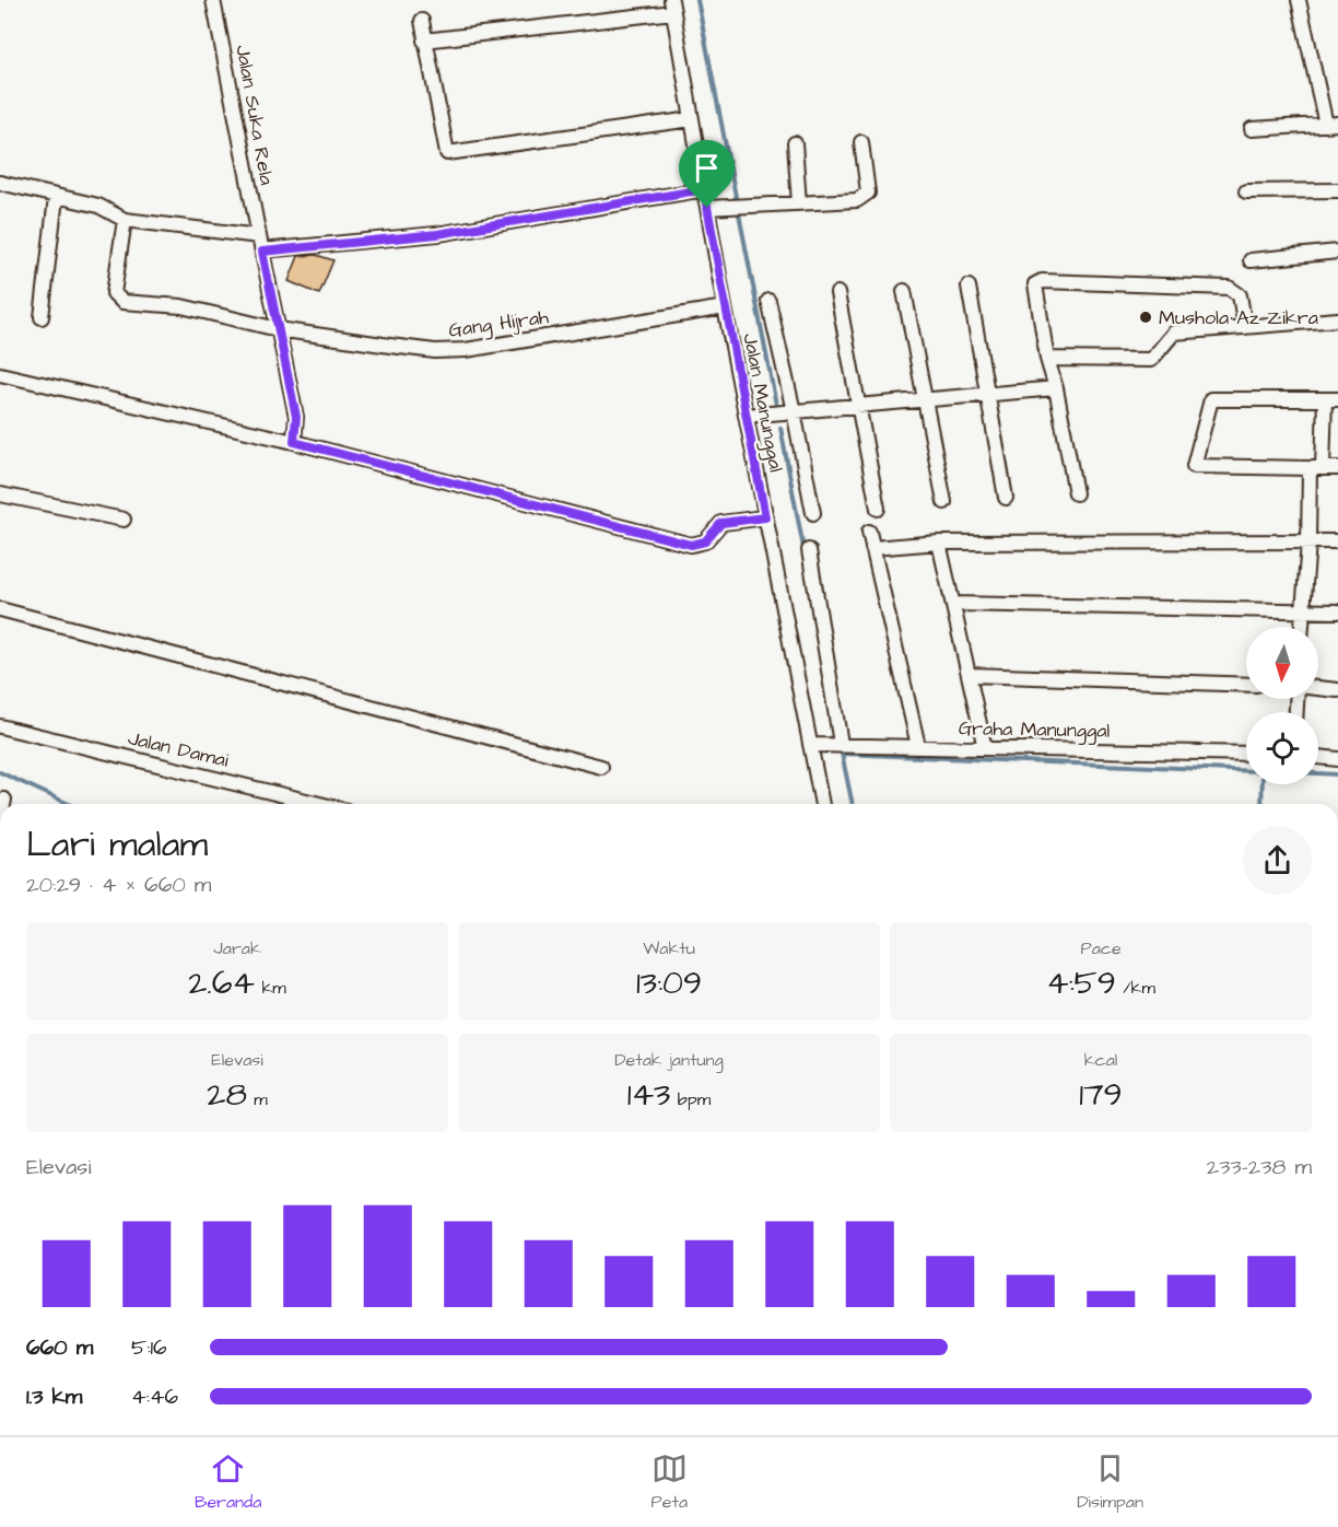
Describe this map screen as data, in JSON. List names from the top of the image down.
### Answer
{
  "streets": {
    "street": [
      "Jalan Suka Rela",
      "Gang Hijrah",
      "Jalan Manunggal",
      "Graha Manunggal",
      "Jalan Damai"
    ]
  },
  "crossings": [
    ["Gang Hijrah", "Jalan Manunggal"],
    ["Jalan Manunggal", "Graha Manunggal"]
  ],
  "places": ["Mushola Az Zikra"],
  "north": "bottom",
  "page": {
    "heading": ["Lari malam", "20:29 · 4 × 660 m"],
    "stats": [
      ["Jarak", "2.64 km"],
      ["Waktu", "13:09"],
      ["Pace", "4:59 /km"],
      ["Elevasi", "28 m"],
      ["Detak jantung", "143 bpm"],
      ["kcal", "179"]
    ],
    "chart": ["Elevasi", "233–238 m"],
    "list": [
      {
        "name": "660 m",
        "note": "5:16"
      },
      {
        "name": "1.3 km",
        "note": "4:46"
      }
    ],
    "tabs": ["Beranda", "Peta", "Disimpan"]
  }
}
